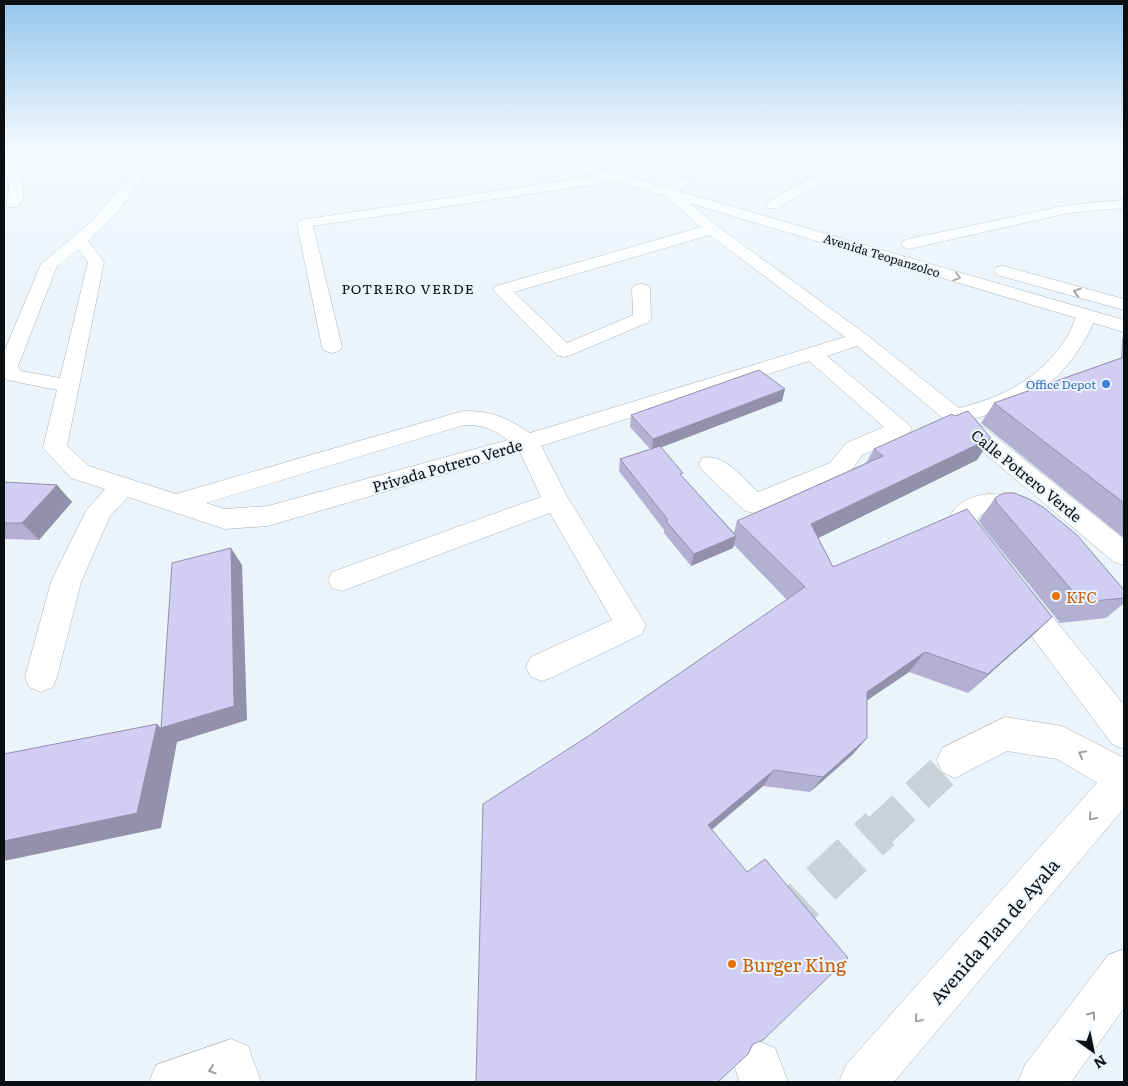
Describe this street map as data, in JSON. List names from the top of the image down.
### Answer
{
  "streets": {
    "street": [
      "Avenida Teopanzolco",
      "Privada Potrero Verde",
      "Calle Potrero Verde",
      "Avenida Plan de Ayala"
    ]
  },
  "districts": ["POTRERO VERDE"],
  "places": ["Office Depot", "KFC", "Burger King"],
  "north": "bottom right"
}
